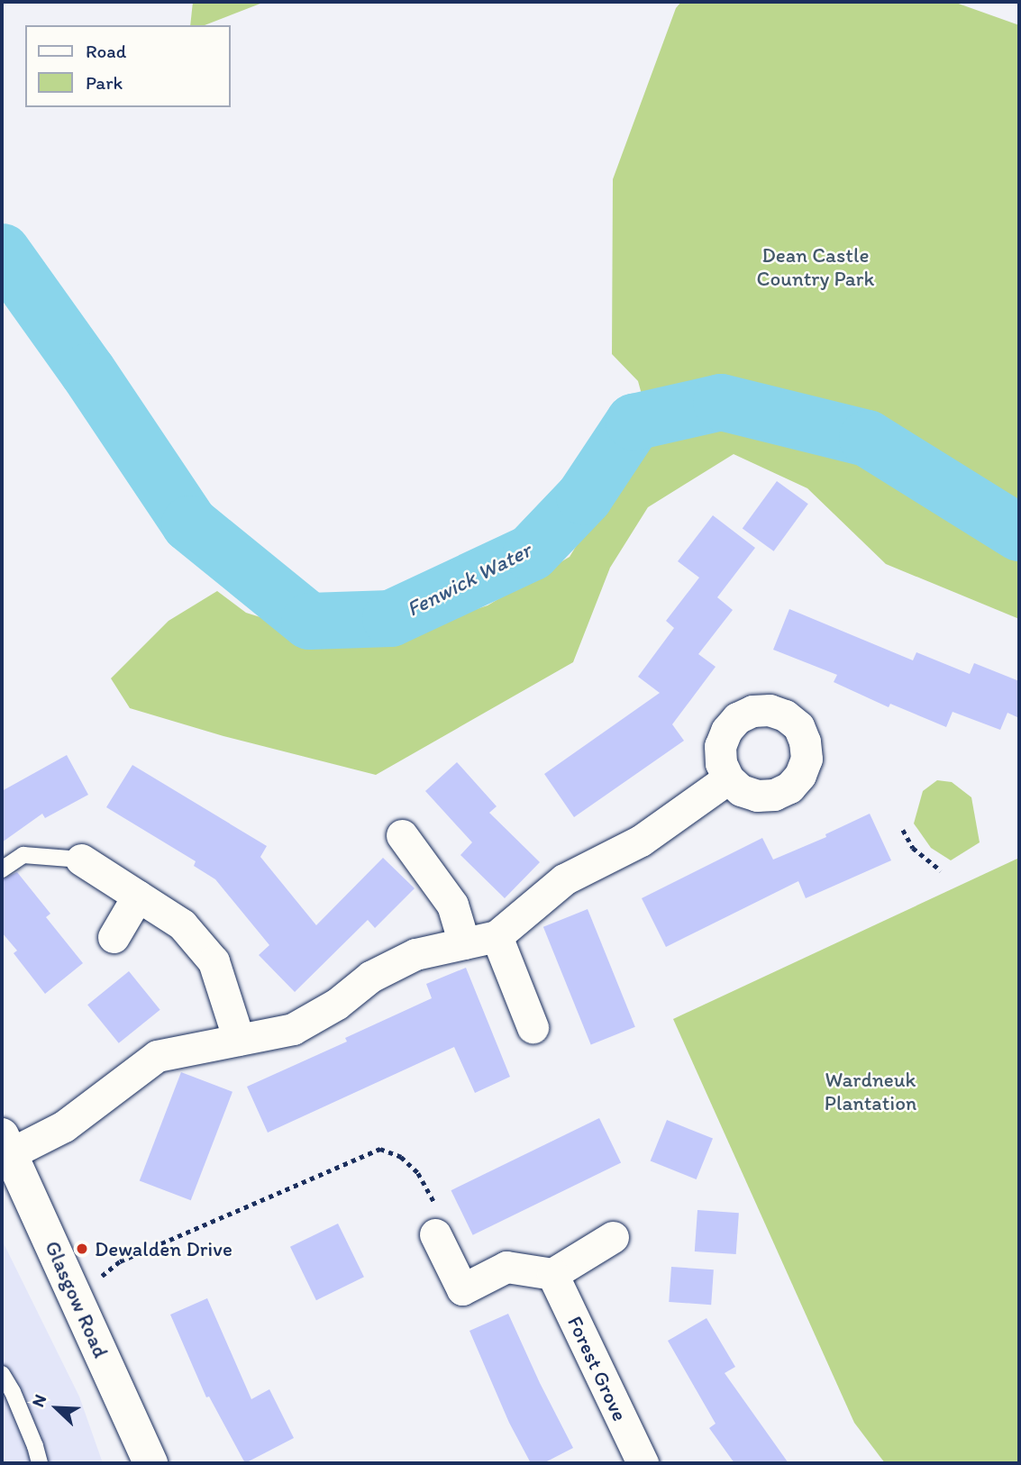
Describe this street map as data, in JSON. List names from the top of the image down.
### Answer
{
  "streets": {
    "main road": ["Glasgow Road"],
    "street": ["Forest Grove"]
  },
  "water": ["Fenwick Water"],
  "parks": ["Dean Castle Country Park", "Wardneuk Plantation"],
  "places": ["Dewalden Drive"],
  "legend": ["Road", "Park"],
  "north": "top left"
}
